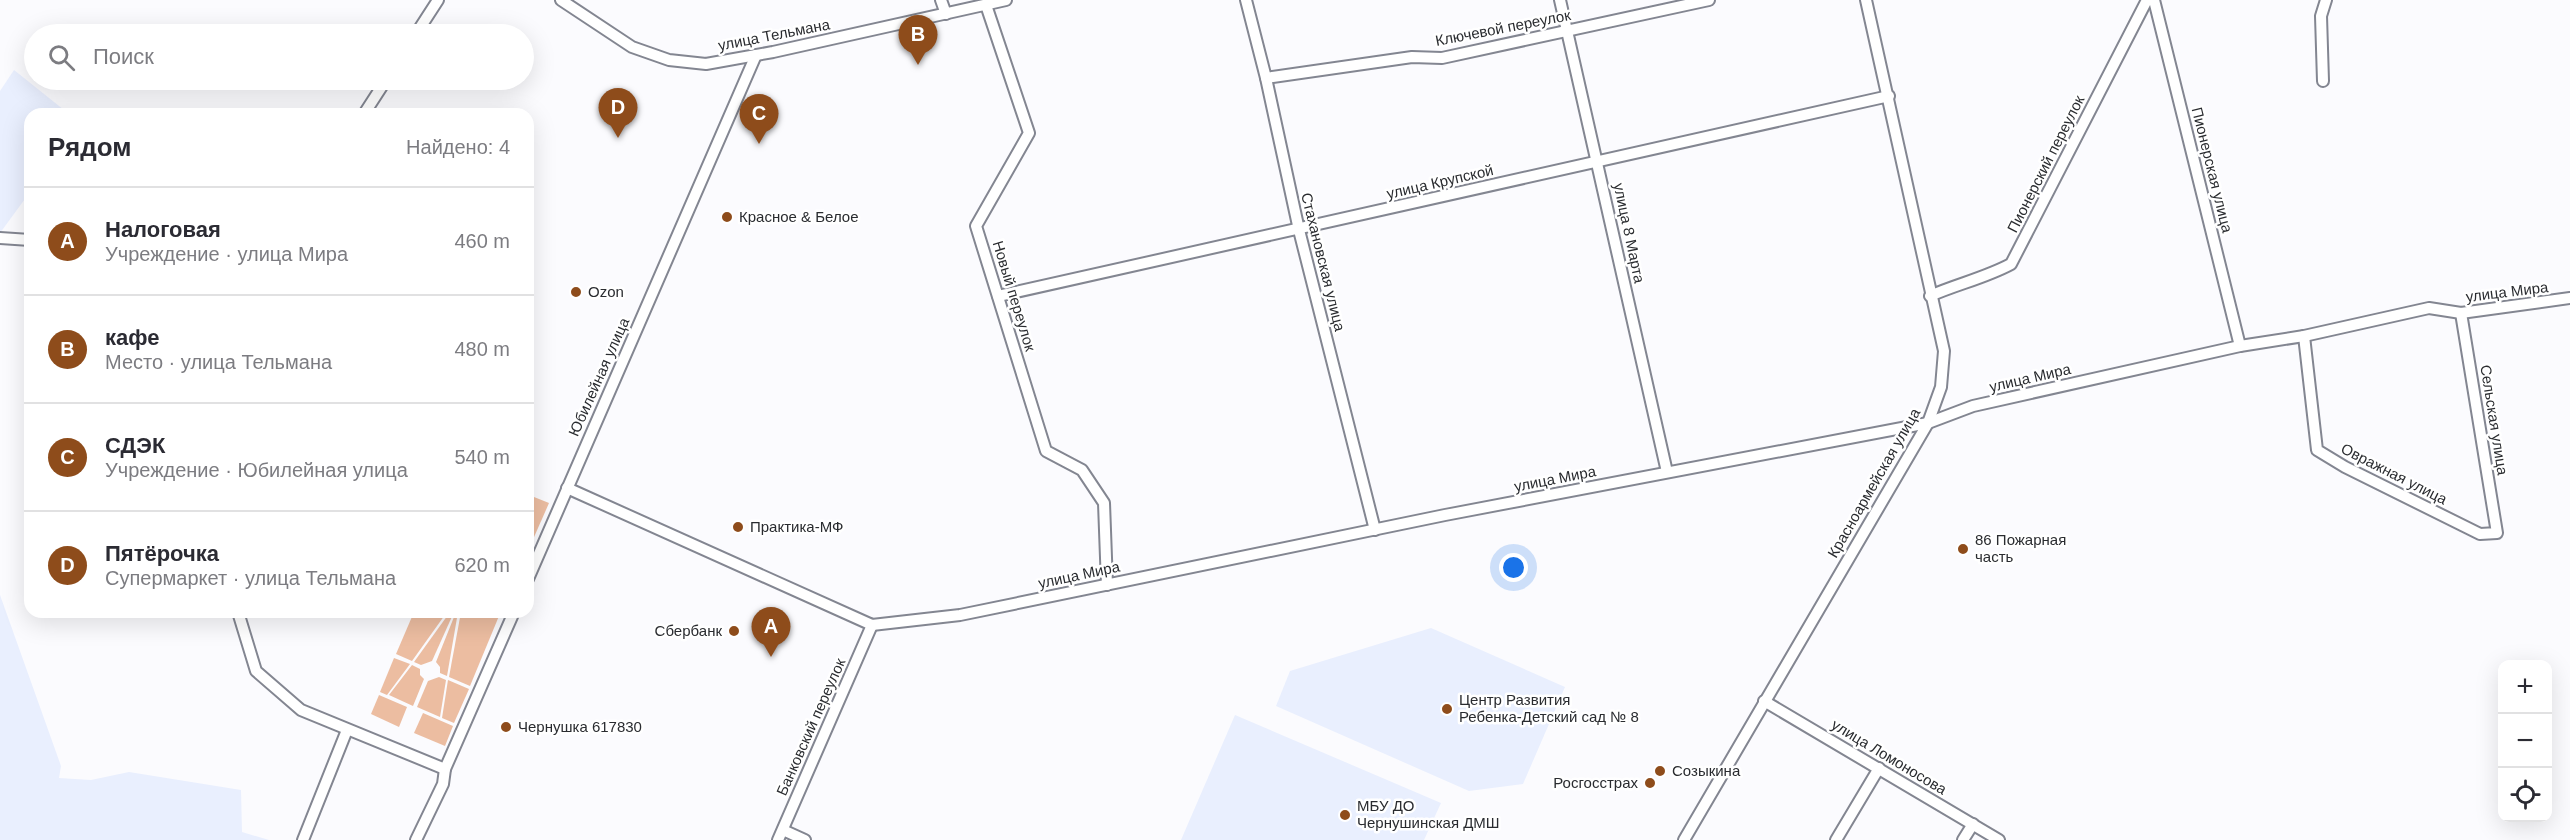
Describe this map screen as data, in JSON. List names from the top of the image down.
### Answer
{
  "streets": {
    "street": [
      "Ключевой переулок",
      "улица Тельмана",
      "Пионерский переулок",
      "Пионерская улица",
      "улица Крупской",
      "улица 8 Марта",
      "Стахановская улица",
      "улица Мира",
      "Новый переулок",
      "Юбилейная улица",
      "Сельская улица",
      "Овражная улица",
      "Красноармейская улица",
      "Банковский переулок",
      "улица Ломоносова"
    ]
  },
  "crossings": [
    ["Ключевой переулок", "улица 8 Марта"],
    ["Ключевой переулок", "Стахановская улица"],
    ["улица Тельмана", "Новый переулок"],
    ["улица Тельмана", "Юбилейная улица"],
    ["Пионерский переулок", "Красноармейская улица"],
    ["Пионерская улица", "улица Мира"],
    ["улица Крупской", "улица 8 Марта"],
    ["улица Крупской", "Стахановская улица"],
    ["улица Крупской", "Новый переулок"],
    ["улица Крупской", "Красноармейская улица"],
    ["улица 8 Марта", "улица Мира"],
    ["Стахановская улица", "улица Мира"],
    ["улица Мира", "Новый переулок"],
    ["улица Мира", "Сельская улица"],
    ["улица Мира", "Овражная улица"],
    ["улица Мира", "Красноармейская улица"],
    ["улица Мира", "Банковский переулок"],
    ["Сельская улица", "Овражная улица"],
    ["Красноармейская улица", "улица Ломоносова"]
  ],
  "places": [
    "Красное & Белое",
    "Ozon",
    "Практика-МФ",
    "86 Пожарная часть",
    "Сбербанк",
    "Центр Развития Ребенка-Детский сад № 8",
    "Чернушка 617830",
    "Созыкина",
    "Росгосстрах",
    "МБУ ДО Чернушинская ДМШ"
  ],
  "page": {
    "pins": [
      "B",
      "D",
      "C",
      "A"
    ],
    "search": "Поиск",
    "heading": ["Рядом", "Найдено: 4"],
    "list": [
      {
        "mark": "A",
        "name": "Налоговая",
        "note": "Учреждение · улица Мира",
        "value": "460 m"
      },
      {
        "mark": "B",
        "name": "кафе",
        "note": "Место · улица Тельмана",
        "value": "480 m"
      },
      {
        "mark": "C",
        "name": "СДЭК",
        "note": "Учреждение · Юбилейная улица",
        "value": "540 m"
      },
      {
        "mark": "D",
        "name": "Пятёрочка",
        "note": "Супермаркет · улица Тельмана",
        "value": "620 m"
      }
    ],
    "map_buttons": ["+", "−"]
  }
}
